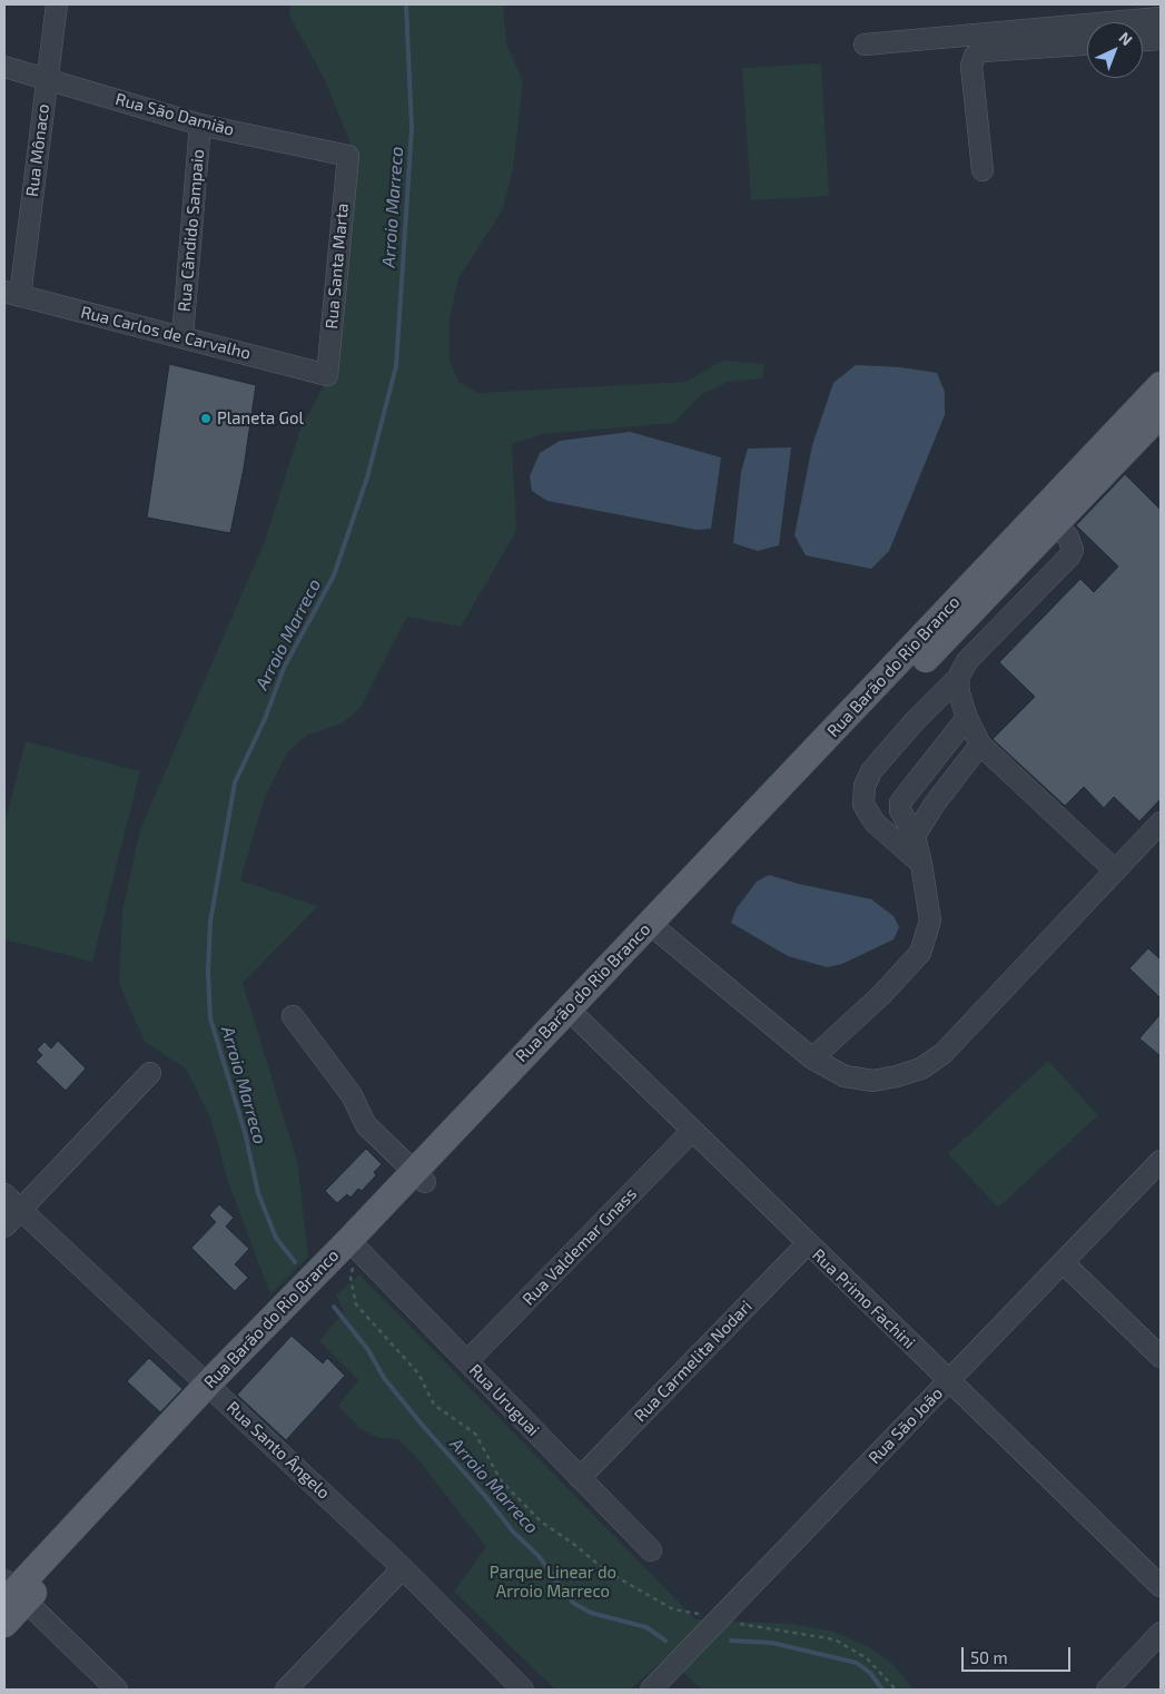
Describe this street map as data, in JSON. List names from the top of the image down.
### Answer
{
  "streets": {
    "main road": ["Rua Barão do Rio Branco"],
    "street": [
      "Rua São Damião",
      "Rua Mônaco",
      "Rua Cândido Sampaio",
      "Rua Santa Marta",
      "Rua Carlos de Carvalho",
      "Rua Valdemar Gnass",
      "Rua Primo Fachini",
      "Rua Carmelita Nodari",
      "Rua Uruguai",
      "Rua São João",
      "Rua Santo Ângelo"
    ]
  },
  "crossings": [
    ["Rua São Damião", "Rua Mônaco"],
    ["Rua São Damião", "Rua Cândido Sampaio"],
    ["Rua São Damião", "Rua Santa Marta"],
    ["Rua Mônaco", "Rua Carlos de Carvalho"],
    ["Rua Cândido Sampaio", "Rua Carlos de Carvalho"],
    ["Rua Santa Marta", "Rua Carlos de Carvalho"],
    ["Rua Barão do Rio Branco", "Rua Primo Fachini"],
    ["Rua Barão do Rio Branco", "Rua Uruguai"],
    ["Rua Barão do Rio Branco", "Rua Santo Ângelo"],
    ["Rua Valdemar Gnass", "Rua Primo Fachini"],
    ["Rua Valdemar Gnass", "Rua Uruguai"],
    ["Rua Primo Fachini", "Rua Carmelita Nodari"],
    ["Rua Primo Fachini", "Rua São João"],
    ["Rua Carmelita Nodari", "Rua Uruguai"]
  ],
  "water": ["Arroio Marreco"],
  "parks": ["Parque Linear do Arroio Marreco"],
  "places": ["Planeta Gol"],
  "scale_bar": "50 m",
  "north": "top right"
}
